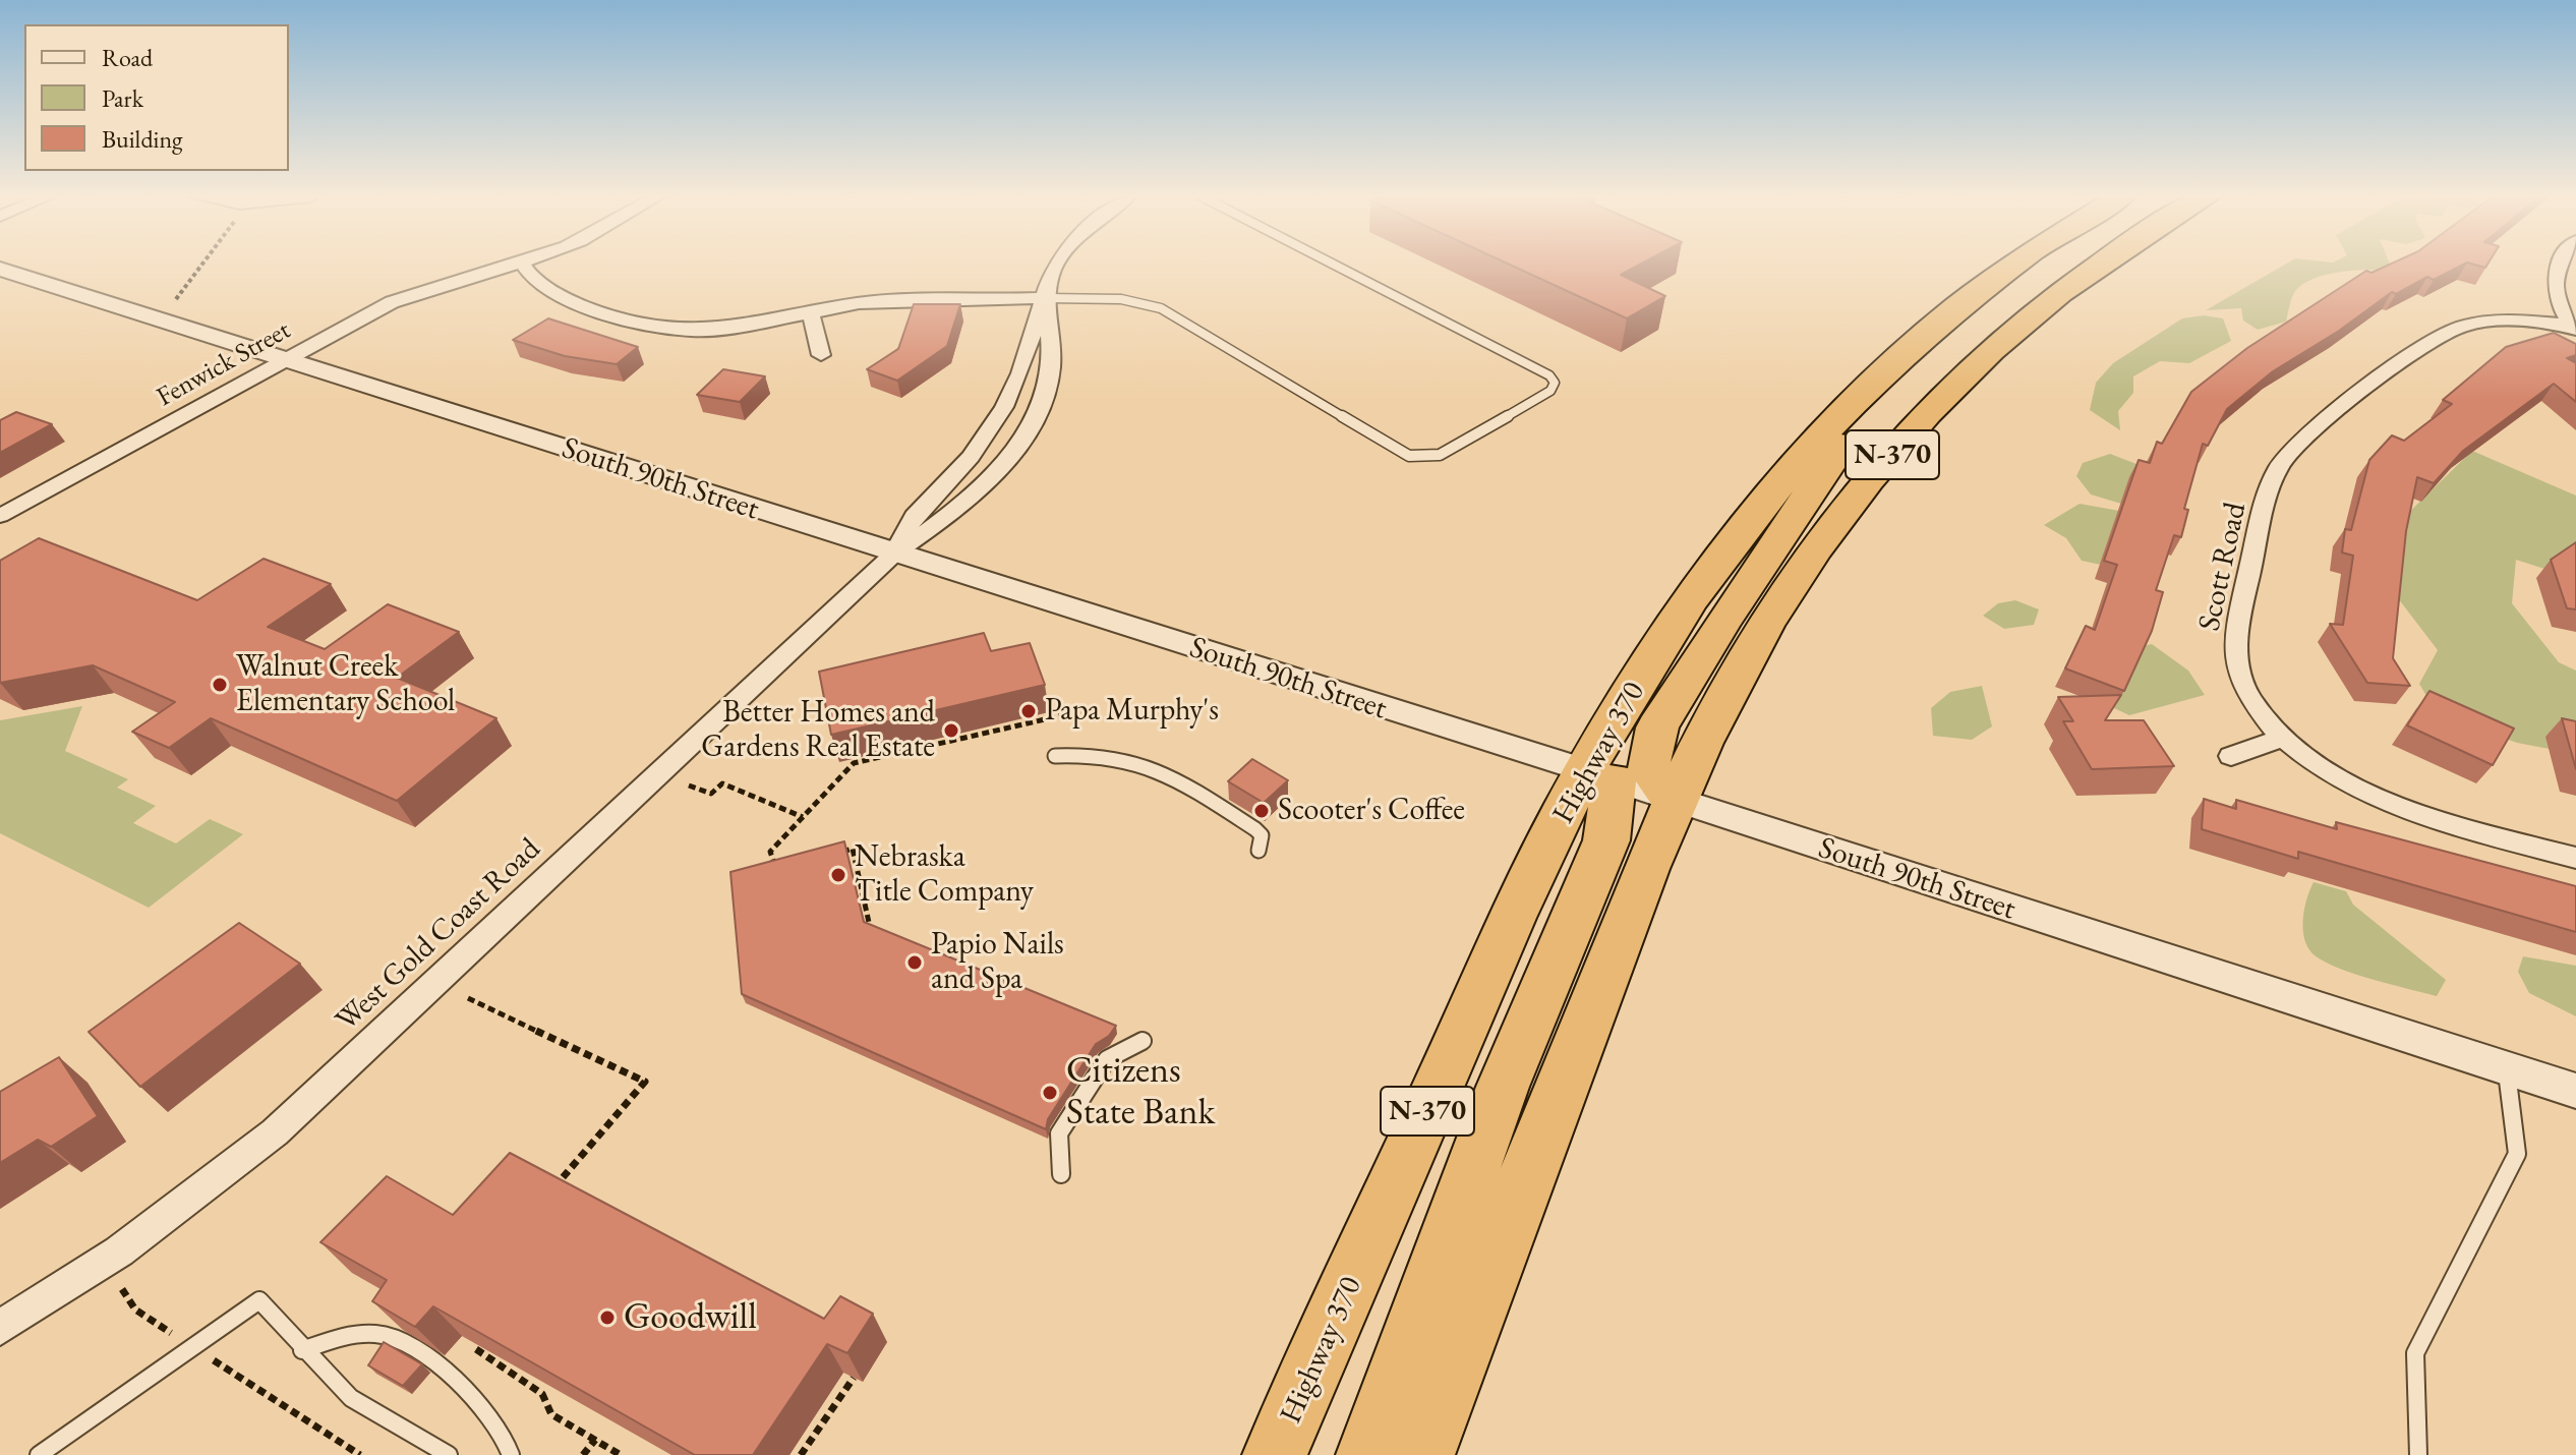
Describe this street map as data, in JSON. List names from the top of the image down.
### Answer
{
  "streets": {
    "highway": ["N-370", "Highway 370"],
    "street": [
      "Fenwick Street",
      "South 90th Street",
      "Scott Road",
      "West Gold Coast Road"
    ]
  },
  "crossings": [
    ["Fenwick Street", "South 90th Street"],
    ["N-370", "South 90th Street"],
    ["South 90th Street", "Highway 370"],
    ["South 90th Street", "West Gold Coast Road"]
  ],
  "places": [
    "Walnut Creek Elementary School",
    "Papa Murphy's",
    "Better Homes and Gardens Real Estate",
    "Scooter's Coffee",
    "Nebraska Title Company",
    "Papio Nails and Spa",
    "Citizens State Bank",
    "Goodwill"
  ],
  "legend": ["Road", "Park", "Building"]
}
